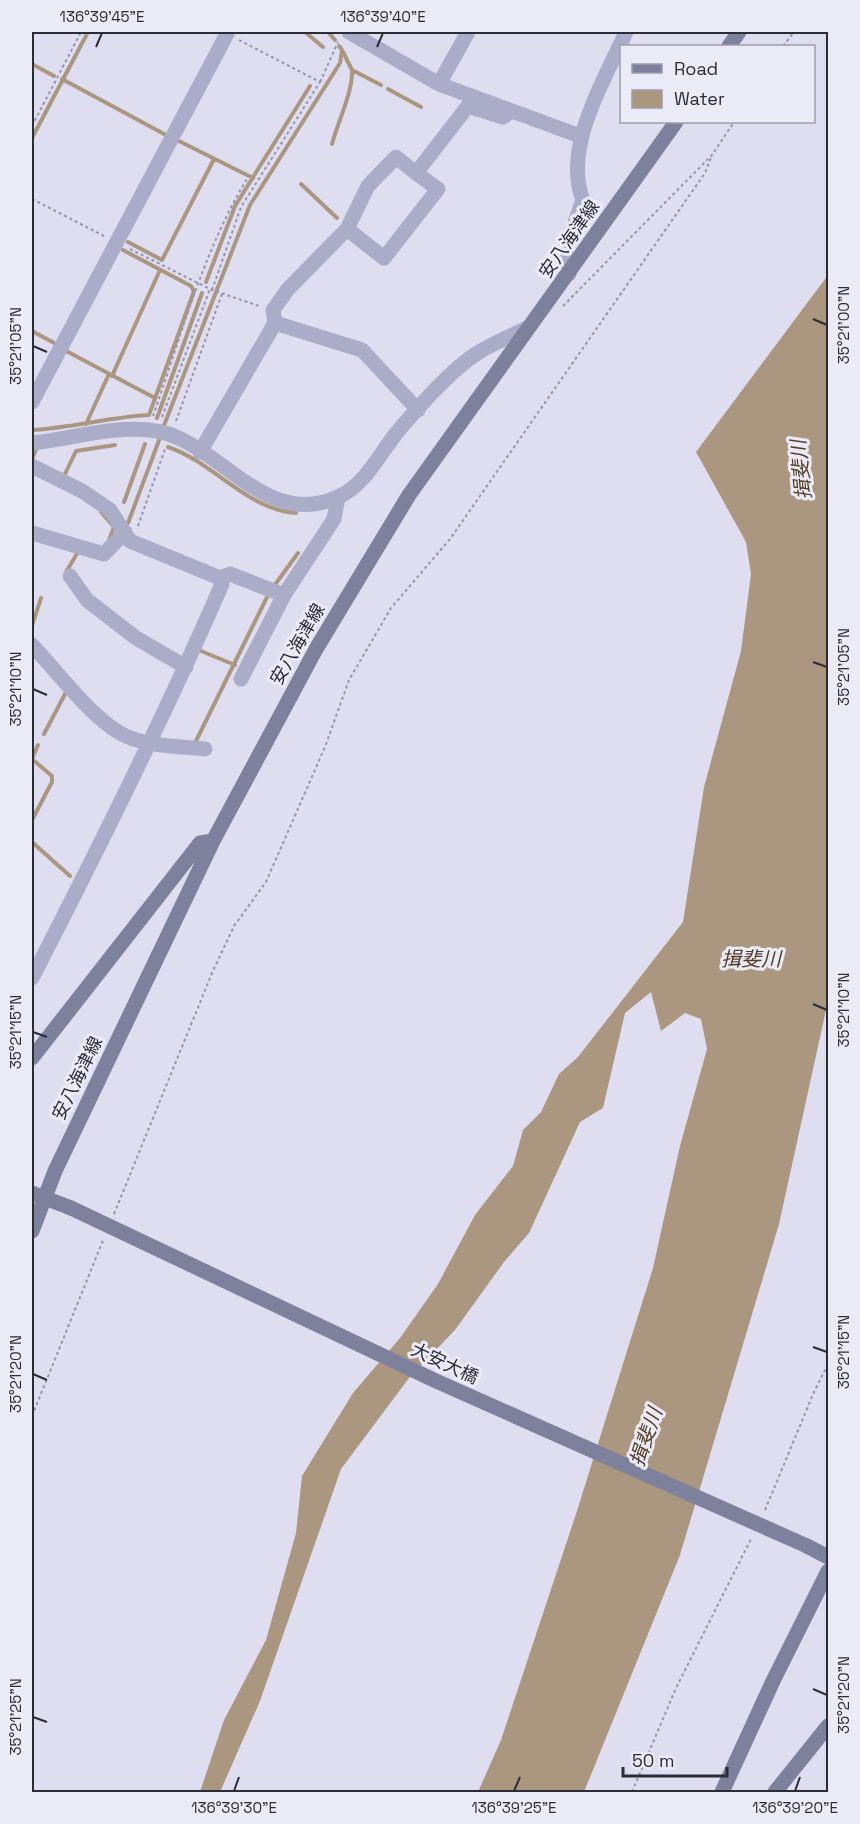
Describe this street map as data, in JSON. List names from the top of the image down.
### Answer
{
  "streets": {
    "main road": ["安八海津線", "大安大橋"]
  },
  "crossings": [
    ["安八海津線", "大安大橋"]
  ],
  "water": ["揖斐川"],
  "legend": ["Road", "Water"],
  "scale_bar": "50 m",
  "coordinates": [
    "136°39'45\"E",
    "136°39'40\"E",
    "35°21'00\"N",
    "35°21'05\"N",
    "35°21'10\"N",
    "35°21'15\"N",
    "35°21'20\"N",
    "35°21'25\"N",
    "136°39'30\"E",
    "136°39'25\"E",
    "136°39'20\"E"
  ]
}
